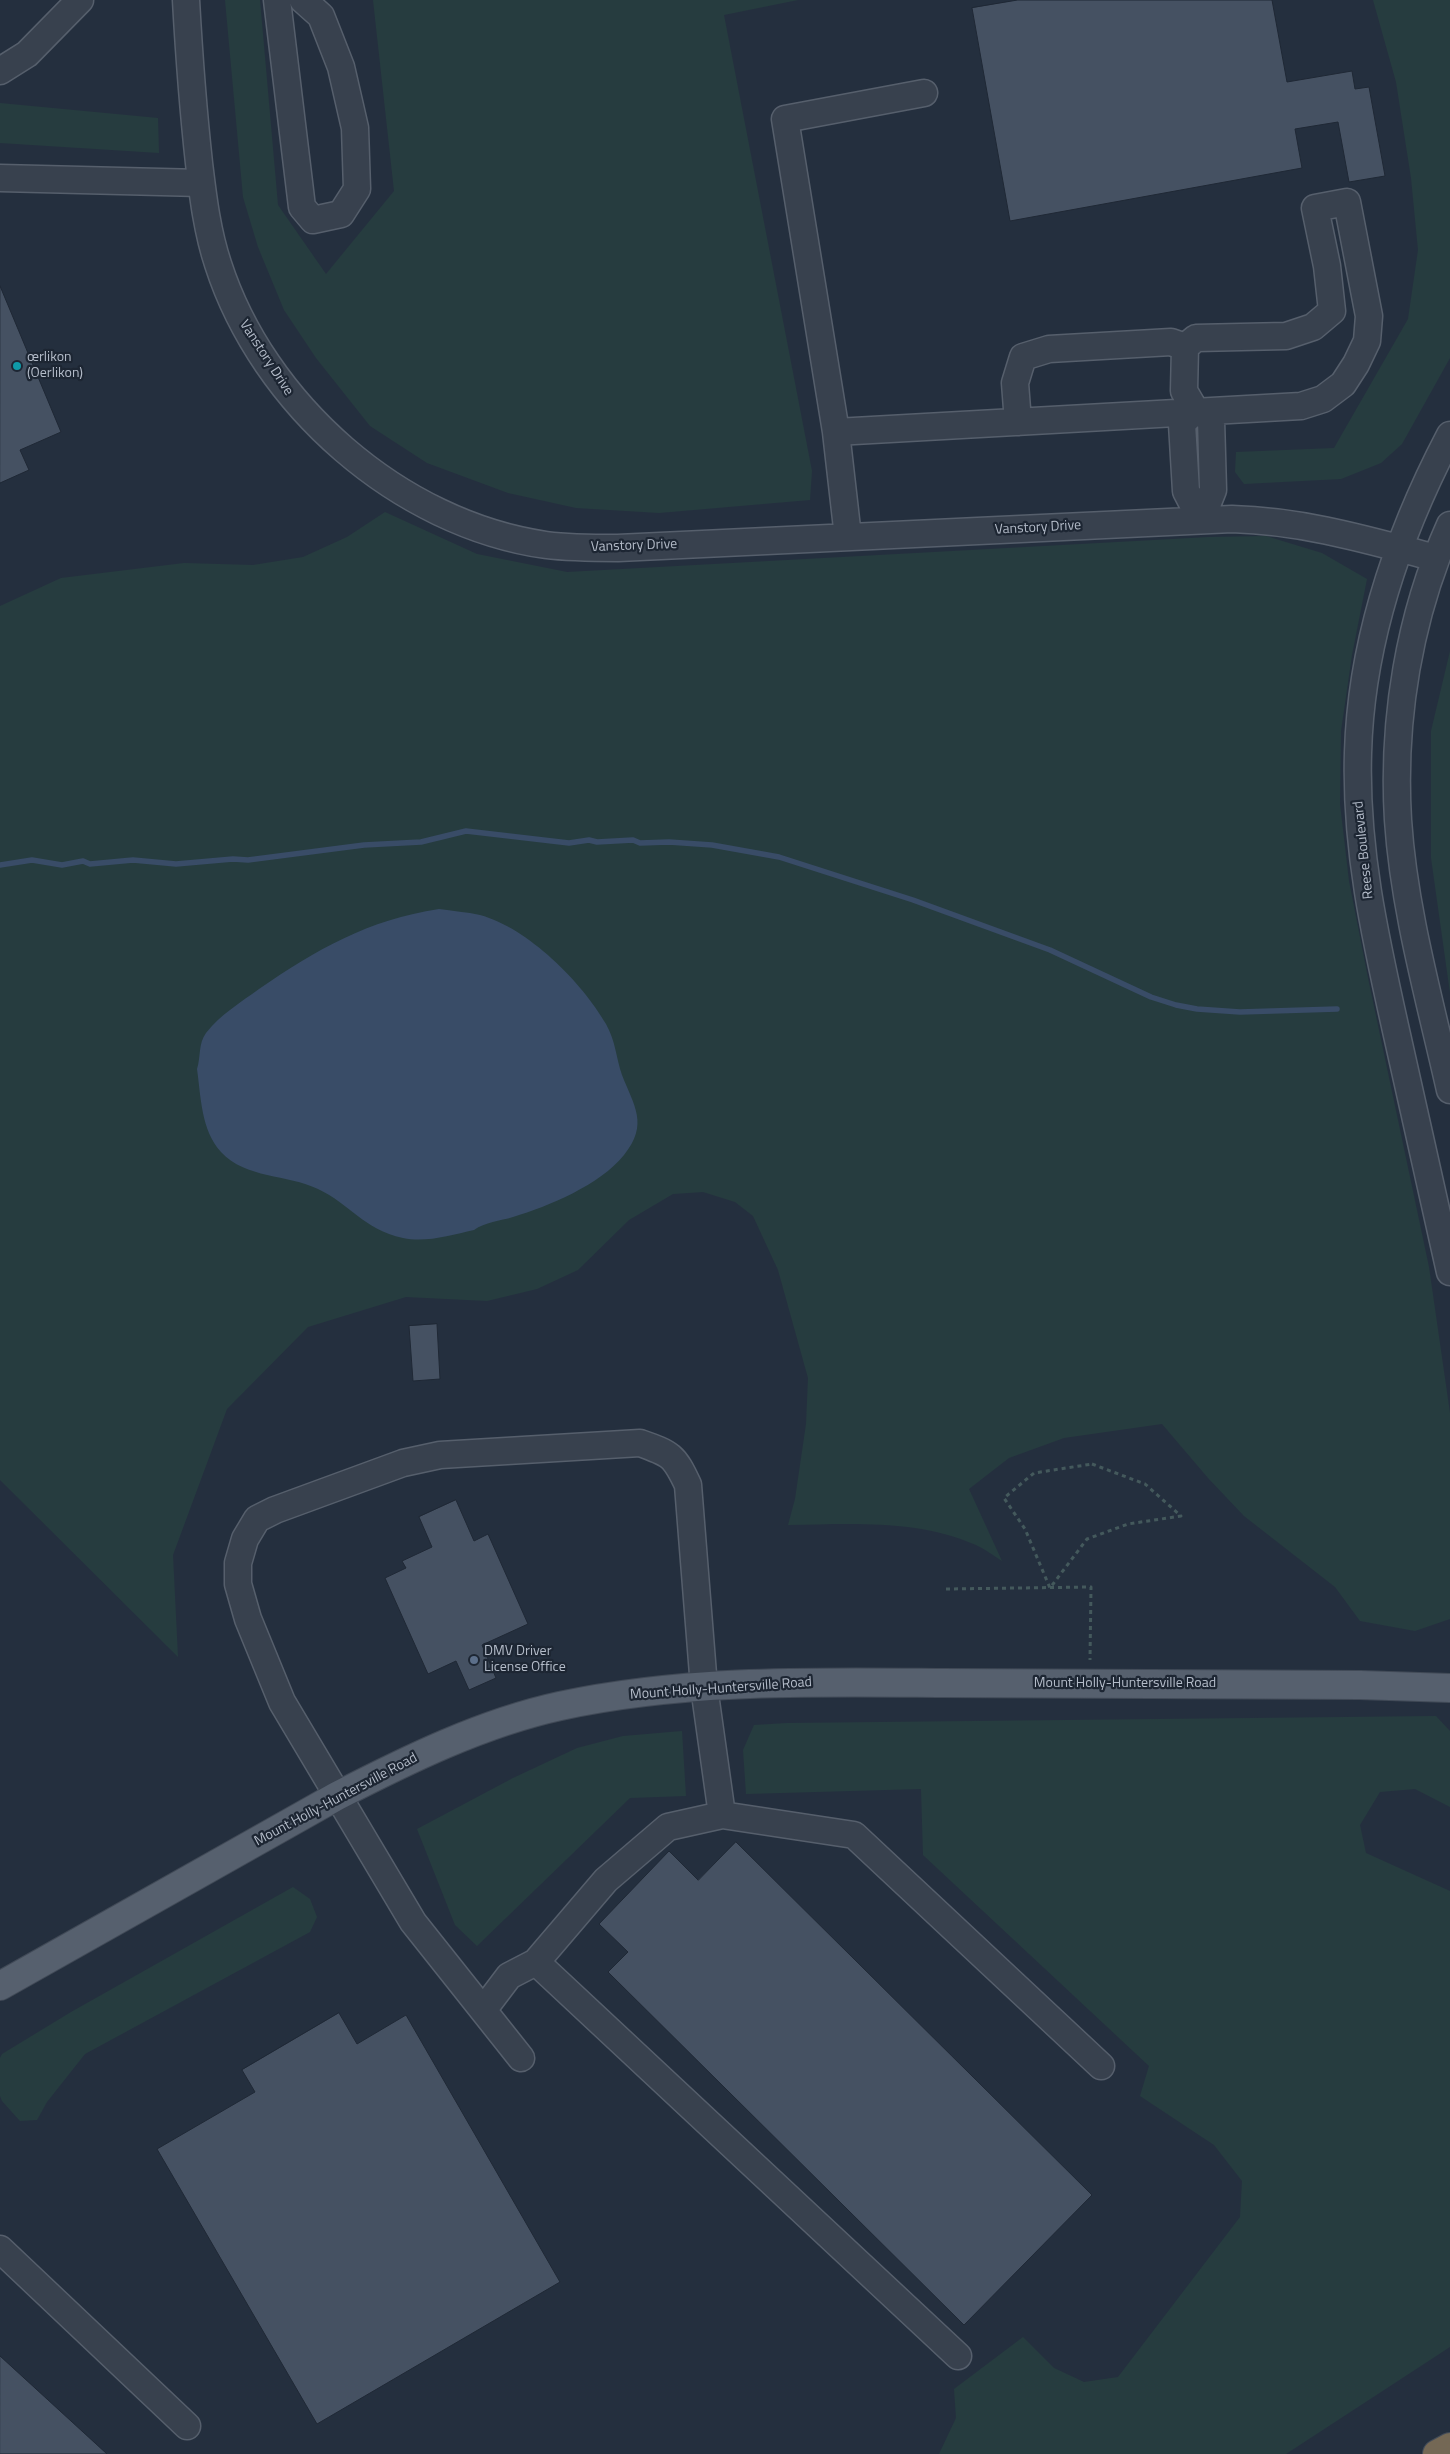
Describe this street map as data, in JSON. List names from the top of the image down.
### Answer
{
  "streets": {
    "main road": ["Mount Holly-Huntersville Road"],
    "street": ["Vanstory Drive", "Reese Boulevard"]
  },
  "crossings": [
    ["Vanstory Drive", "Reese Boulevard"]
  ],
  "places": ["œrlikon (Oerlikon)", "DMV Driver License Office"]
}
